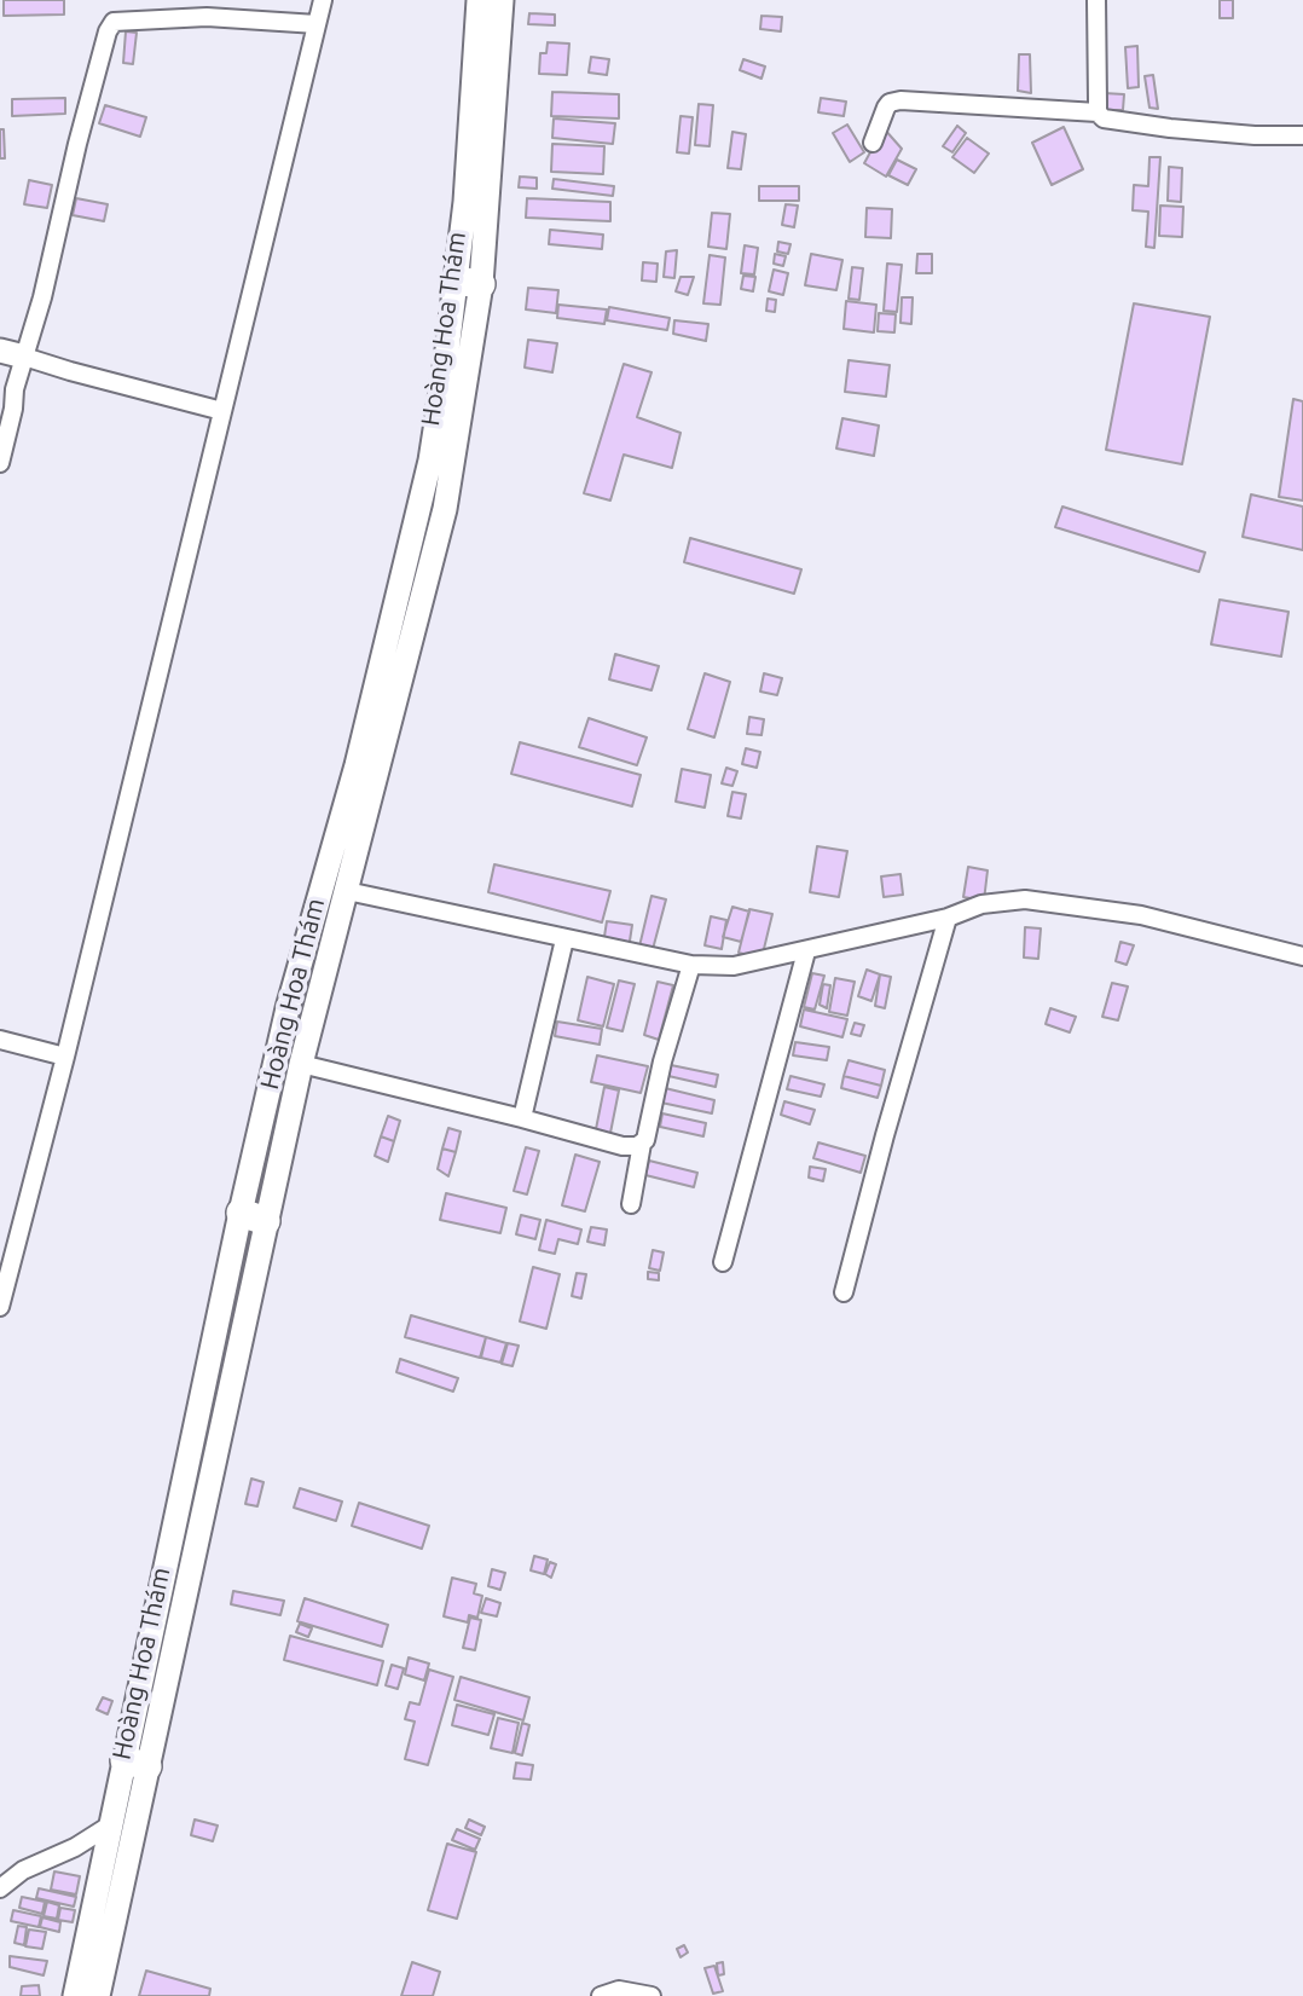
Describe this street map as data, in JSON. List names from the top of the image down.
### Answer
{
  "streets": {
    "main road": ["Hoàng Hoa Thám"]
  }
}
